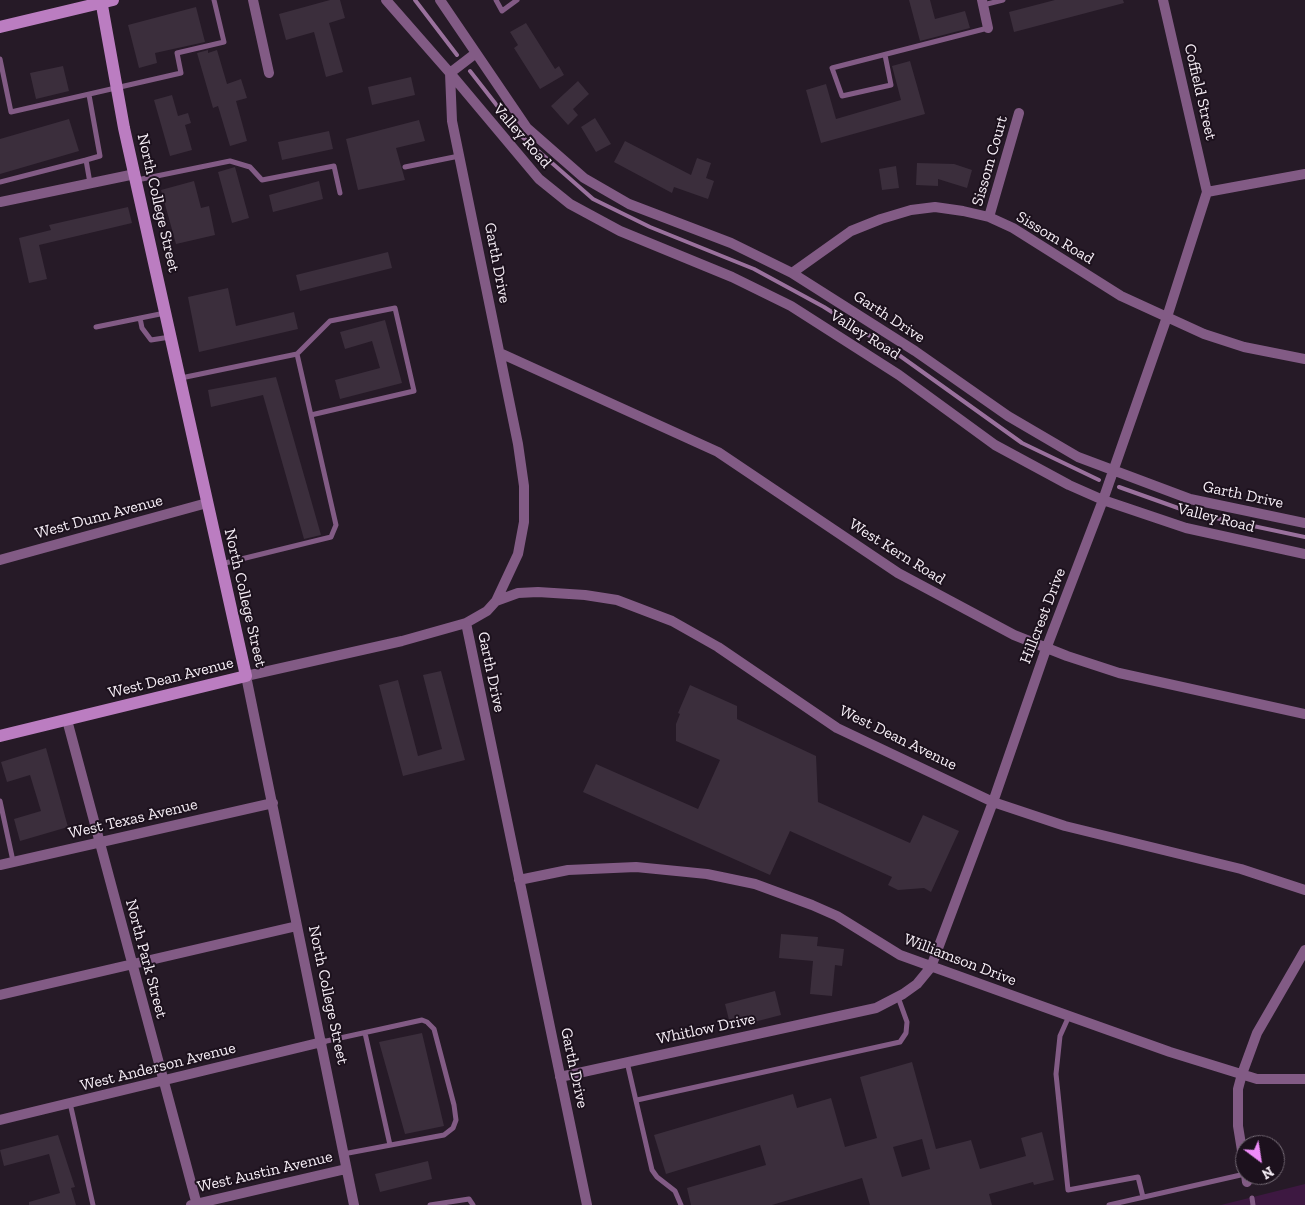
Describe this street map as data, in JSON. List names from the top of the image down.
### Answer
{
  "streets": {
    "street": [
      "Coffield Street",
      "Valley Road",
      "Sissom Court",
      "North College Street",
      "Sissom Road",
      "Garth Drive",
      "West Dunn Avenue",
      "West Kern Road",
      "Hillcrest Drive",
      "West Dean Avenue",
      "West Texas Avenue",
      "North Park Street",
      "Williamson Drive",
      "Whitlow Drive",
      "West Anderson Avenue",
      "West Austin Avenue"
    ]
  },
  "crossings": [
    ["Coffield Street", "Hillcrest Drive"],
    ["Valley Road", "Garth Drive"],
    ["Valley Road", "Hillcrest Drive"],
    ["Sissom Court", "Sissom Road"],
    ["North College Street", "West Dunn Avenue"],
    ["North College Street", "West Dean Avenue"],
    ["North College Street", "West Texas Avenue"],
    ["North College Street", "West Anderson Avenue"],
    ["North College Street", "West Austin Avenue"],
    ["Sissom Road", "Garth Drive"],
    ["Sissom Road", "Hillcrest Drive"],
    ["Garth Drive", "West Kern Road"],
    ["Garth Drive", "Hillcrest Drive"],
    ["Garth Drive", "West Dean Avenue"],
    ["Garth Drive", "Williamson Drive"],
    ["Garth Drive", "Whitlow Drive"],
    ["West Kern Road", "Hillcrest Drive"],
    ["Hillcrest Drive", "West Dean Avenue"],
    ["Hillcrest Drive", "Williamson Drive"],
    ["Hillcrest Drive", "Whitlow Drive"],
    ["West Dean Avenue", "North Park Street"],
    ["West Texas Avenue", "North Park Street"],
    ["North Park Street", "West Anderson Avenue"],
    ["North Park Street", "West Austin Avenue"]
  ],
  "north": "bottom right"
}
